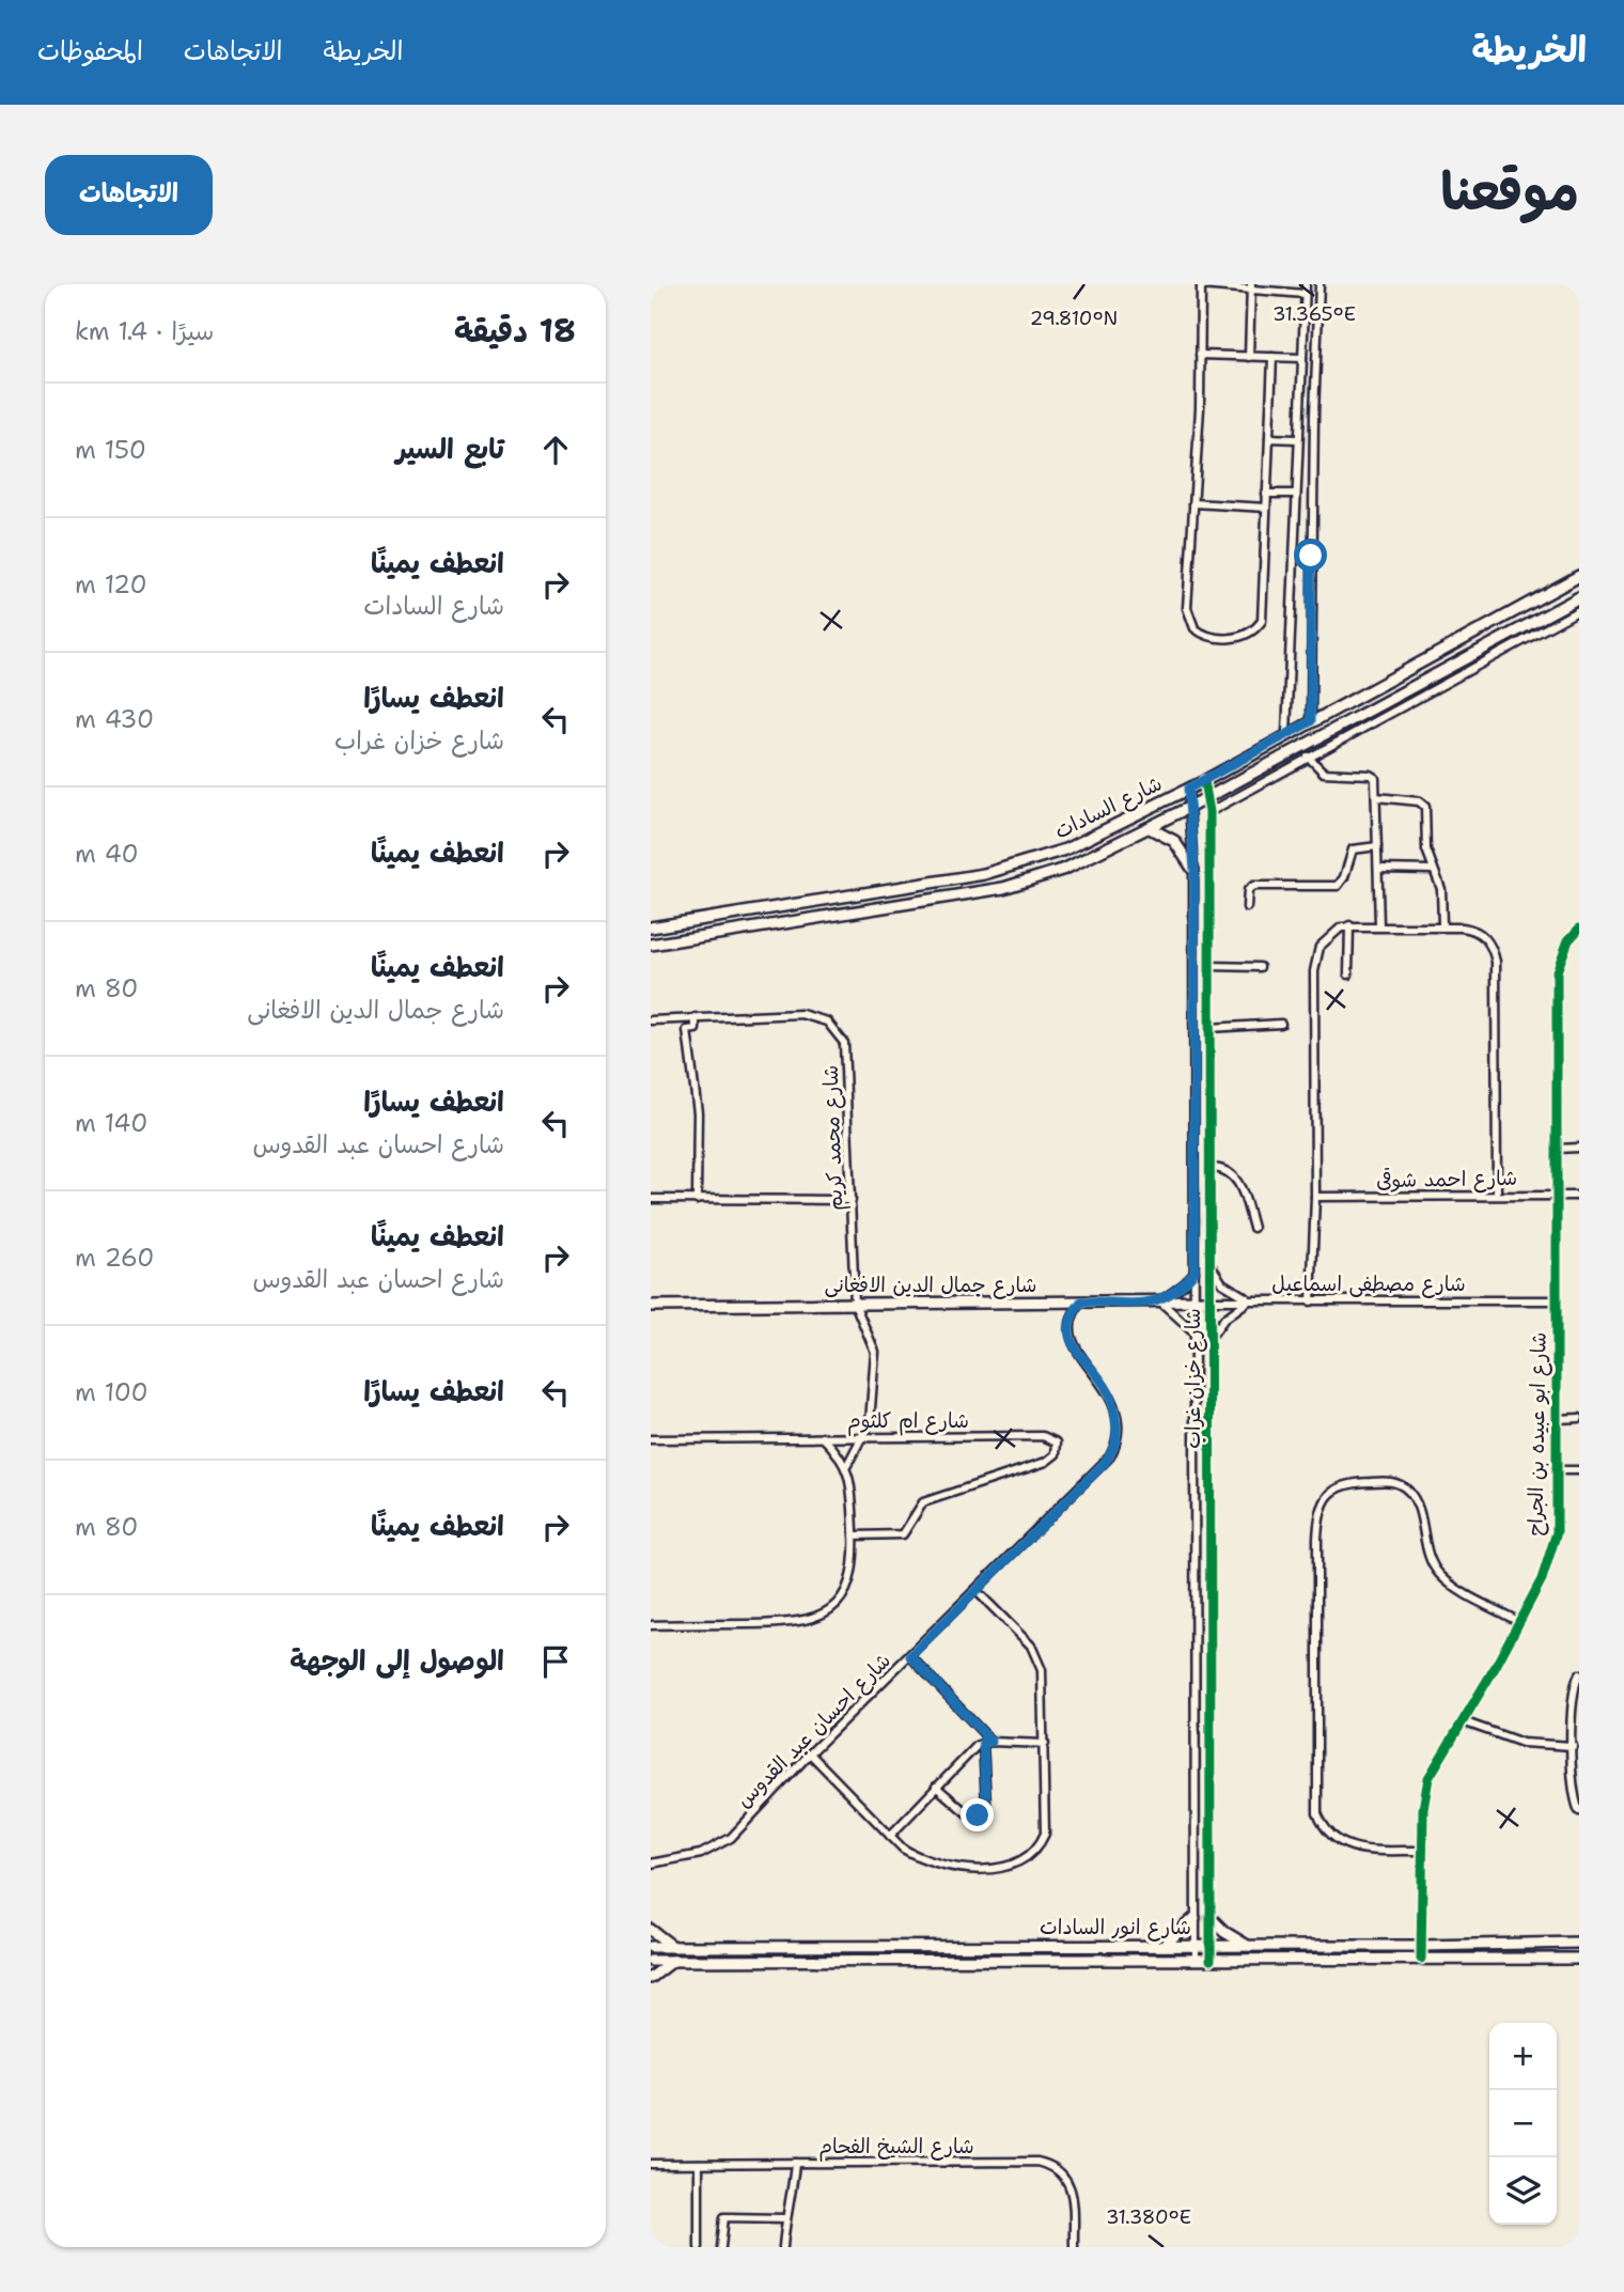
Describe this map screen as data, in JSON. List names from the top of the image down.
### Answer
{
  "streets": {
    "street": [
      "شارع السادات",
      "شارع محمد كريم",
      "شارع احمد شوقى",
      "شارع مصطفى اسماعيل",
      "شارع جمال الدين الافغانى",
      "شارع خزان غراب",
      "شارع ام كلثوم",
      "شارع ابو عبيده بن الجراح",
      "شارع احسان عبد القدوس",
      "شارع انور السادات",
      "شارع الشيخ الفحام"
    ]
  },
  "crossings": [
    ["شارع السادات", "شارع خزان غراب"],
    ["شارع محمد كريم", "شارع جمال الدين الافغانى"],
    ["شارع احمد شوقى", "شارع ابو عبيده بن الجراح"],
    ["شارع مصطفى اسماعيل", "شارع جمال الدين الافغانى"],
    ["شارع مصطفى اسماعيل", "شارع خزان غراب"],
    ["شارع مصطفى اسماعيل", "شارع ابو عبيده بن الجراح"],
    ["شارع جمال الدين الافغانى", "شارع خزان غراب"],
    ["شارع جمال الدين الافغانى", "شارع احسان عبد القدوس"],
    ["شارع خزان غراب", "شارع انور السادات"],
    ["شارع ابو عبيده بن الجراح", "شارع انور السادات"]
  ],
  "page": {
    "header": "الخريطة",
    "nav": ["الخريطة", "الاتجاهات", "المحفوظات"],
    "title": "موقعنا",
    "buttons": "الاتجاهات",
    "heading": ["18 دقيقة", "سيرًا · 1.4 km"],
    "list": [
      ["تابع السير", "150 m"],
      ["انعطف يمينًا", "شارع السادات", "120 m"],
      ["انعطف يسارًا", "شارع خزان غراب", "430 m"],
      ["انعطف يمينًا", "40 m"],
      ["انعطف يمينًا", "شارع جمال الدين الافغانى", "80 m"],
      ["انعطف يسارًا", "شارع احسان عبد القدوس", "140 m"],
      ["انعطف يمينًا", "شارع احسان عبد القدوس", "260 m"],
      ["انعطف يسارًا", "100 m"],
      ["انعطف يمينًا", "80 m"],
      "الوصول إلى الوجهة"
    ],
    "map_buttons": ["+", "−"]
  },
  "coordinates": ["31.365°E", "29.810°N", "31.380°E"]
}
